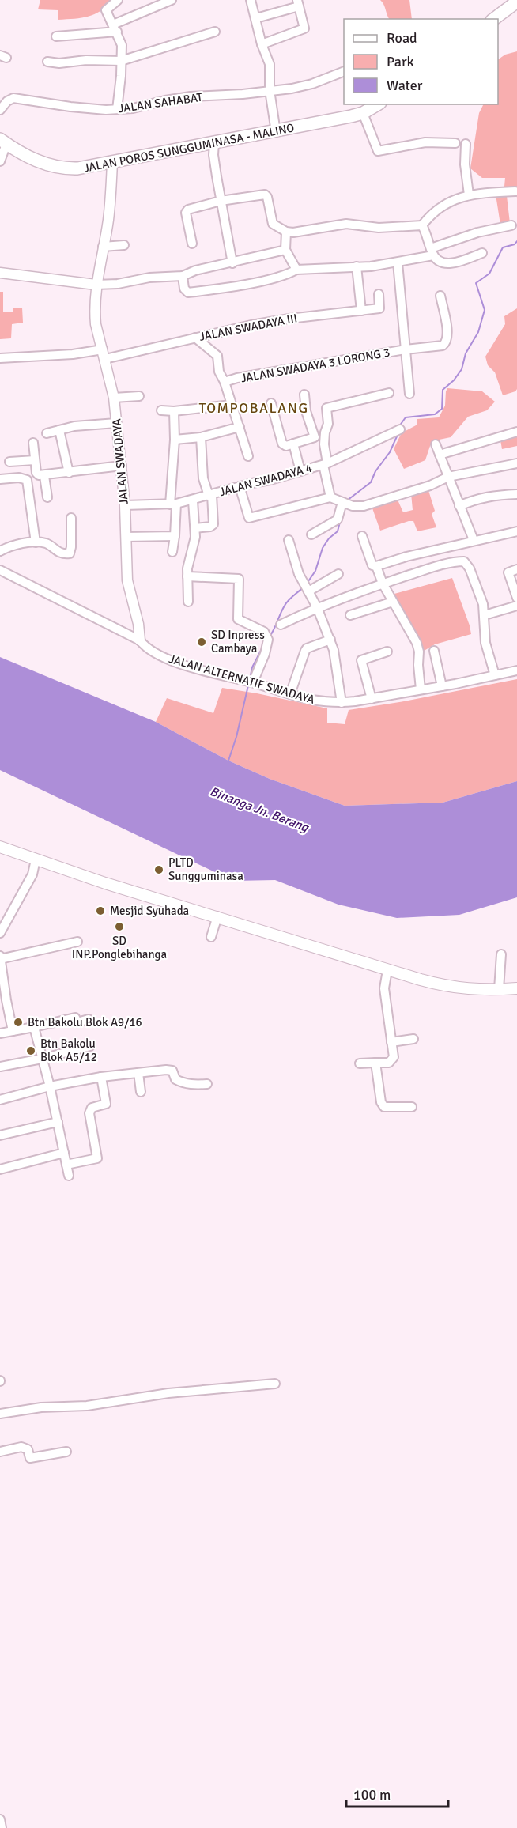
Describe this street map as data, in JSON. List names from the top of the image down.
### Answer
{
  "streets": {
    "main road": ["JALAN POROS SUNGGUMINASA - MALINO"],
    "street": [
      "JALAN SAHABAT",
      "JALAN SWADAYA III",
      "JALAN SWADAYA 3 LORONG 3",
      "JALAN SWADAYA",
      "JALAN SWADAYA 4",
      "JALAN ALTERNATIF SWADAYA"
    ]
  },
  "crossings": [
    ["JALAN POROS SUNGGUMINASA - MALINO", "JALAN SWADAYA"],
    ["JALAN SWADAYA III", "JALAN SWADAYA"],
    ["JALAN SWADAYA", "JALAN SWADAYA 4"],
    ["JALAN SWADAYA", "JALAN ALTERNATIF SWADAYA"]
  ],
  "districts": ["TOMPOBALANG"],
  "water": ["Binanga Jn. Berang"],
  "places": [
    "SD Inpress Cambaya",
    "PLTD Sungguminasa",
    "Mesjid Syuhada",
    "SD INP.Ponglebihanga",
    "Btn Bakolu Blok A9/16",
    "Btn Bakolu Blok A5/12"
  ],
  "legend": ["Road", "Park", "Water"],
  "scale_bar": "100 m"
}
